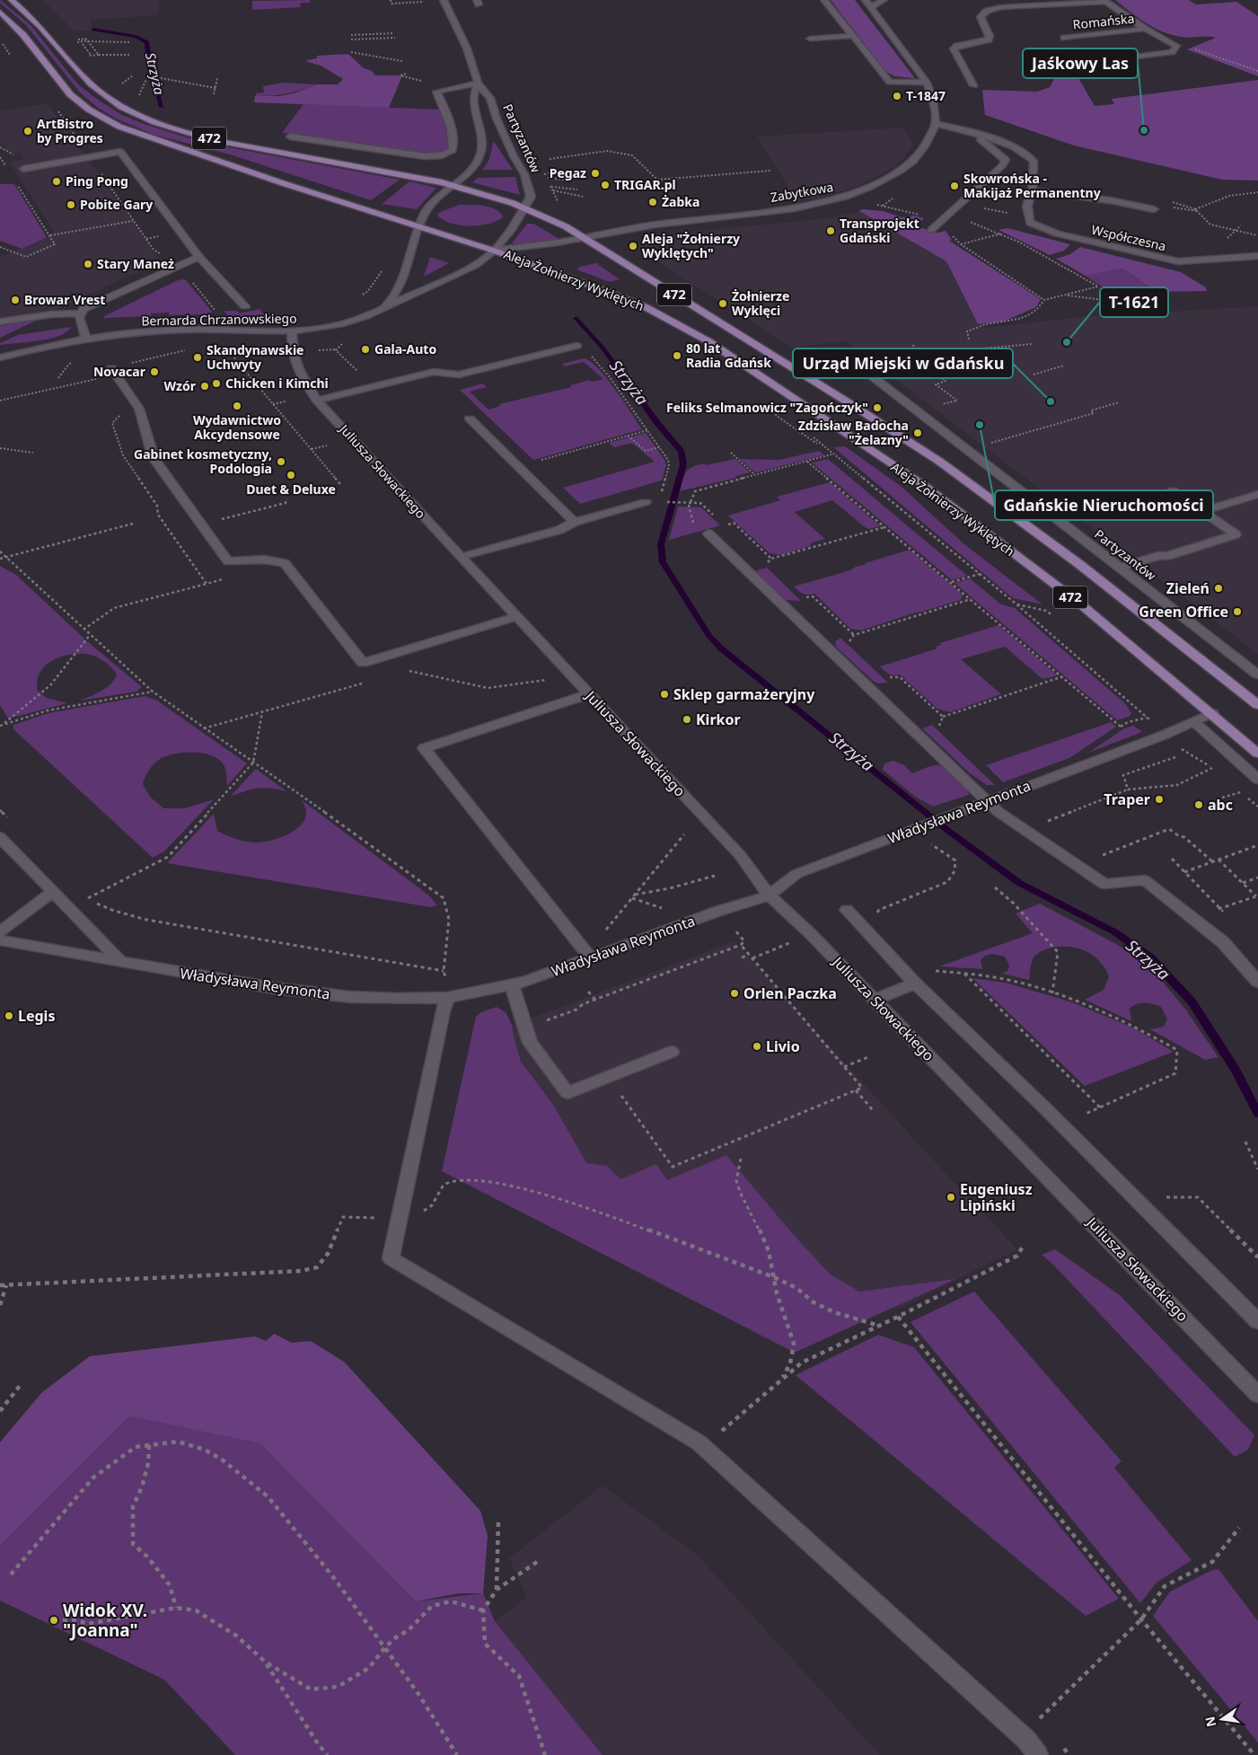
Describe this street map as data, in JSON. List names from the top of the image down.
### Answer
{
  "streets": {
    "main road": ["472", "Aleja Żołnierzy Wyklętych"],
    "street": [
      "Romańska",
      "Partyzantów",
      "Zabytkowa",
      "Współczesna",
      "Bernarda Chrzanowskiego",
      "Juliusza Słowackiego",
      "Władysława Reymonta"
    ]
  },
  "crossings": [
    ["Partyzantów", "Zabytkowa"],
    ["Partyzantów", "Aleja Żołnierzy Wyklętych"],
    ["Partyzantów", "Bernarda Chrzanowskiego"],
    ["Zabytkowa", "Współczesna"],
    ["Zabytkowa", "Aleja Żołnierzy Wyklętych"],
    ["Zabytkowa", "Bernarda Chrzanowskiego"],
    ["Aleja Żołnierzy Wyklętych", "Bernarda Chrzanowskiego"],
    ["Aleja Żołnierzy Wyklętych", "Władysława Reymonta"],
    ["Bernarda Chrzanowskiego", "Juliusza Słowackiego"],
    ["Juliusza Słowackiego", "Władysława Reymonta"]
  ],
  "water": ["Strzyża"],
  "places": [
    "T-1847",
    "Jaśkowy Las",
    "ArtBistro by Progres",
    "Pegaz",
    "Ping Pong",
    "TRIGAR.pl",
    "Skowrońska - Makijaż Permanentny",
    "Żabka",
    "Pobite Gary",
    "Transprojekt Gdański",
    "Aleja \"Żołnierzy Wyklętych\"",
    "Stary Maneż",
    "Browar Vrest",
    "Żołnierze Wyklęci",
    "T-1621",
    "Gala-Auto",
    "80 lat Radia Gdańsk",
    "Skandynawskie Uchwyty",
    "Novacar",
    "Chicken i Kimchi",
    "Wzór",
    "Urząd Miejski w Gdańsku",
    "Wydawnictwo Akcydensowe",
    "Feliks Selmanowicz \"Zagończyk\"",
    "Gdańskie Nieruchomości",
    "Zdzisław Badocha \"Żelazny\"",
    "Gabinet kosmetyczny, Podologia",
    "Duet & Deluxe",
    "Zieleń",
    "Green Office",
    "Sklep garmażeryjny",
    "Kirkor",
    "Traper",
    "abc",
    "Orlen Paczka",
    "Legis",
    "Livio",
    "Eugeniusz Lipiński",
    "Widok XV. \"Joanna\""
  ],
  "north": "left"
}
